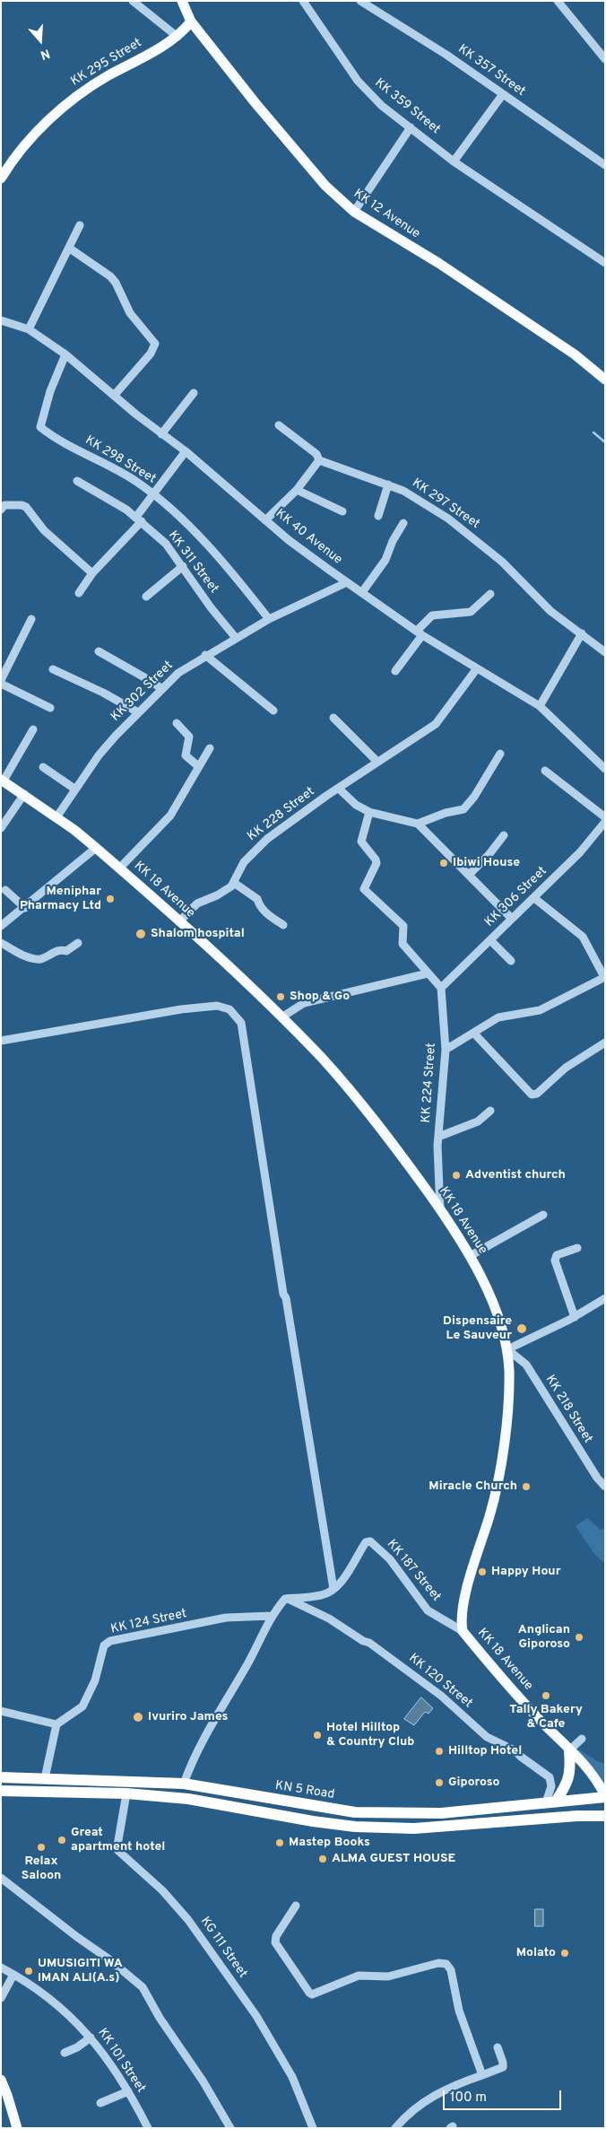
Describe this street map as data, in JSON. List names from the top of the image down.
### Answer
{
  "streets": {
    "highway": ["KN 5 Road"],
    "main road": ["KK 295 Street", "KK 12 Avenue", "KK 18 Avenue"],
    "street": [
      "KK 357 Street",
      "KK 359 Street",
      "KK 298 Street",
      "KK 297 Street",
      "KK 40 Avenue",
      "KK 311 Street",
      "KK 302 Street",
      "KK 228 Street",
      "KK 306 Street",
      "KK 224 Street",
      "KK 218 Street",
      "KK 187 Street",
      "KK 124 Street",
      "KK 120 Street",
      "KG 111 Street",
      "KK 101 Street"
    ]
  },
  "crossings": [
    ["KK 295 Street", "KK 12 Avenue"],
    ["KK 298 Street", "KK 40 Avenue"],
    ["KK 298 Street", "KK 302 Street"],
    ["KK 40 Avenue", "KK 302 Street"],
    ["KK 40 Avenue", "KK 228 Street"],
    ["KK 311 Street", "KK 302 Street"],
    ["KK 302 Street", "KK 18 Avenue"],
    ["KK 18 Avenue", "KK 224 Street"],
    ["KK 18 Avenue", "KK 218 Street"],
    ["KK 18 Avenue", "KK 187 Street"],
    ["KK 18 Avenue", "KN 5 Road"],
    ["KK 306 Street", "KK 224 Street"],
    ["KK 120 Street", "KN 5 Road"]
  ],
  "places": [
    "Ibiwi House",
    "Meniphar Pharmacy Ltd",
    "Shalom hospital",
    "Shop & Go",
    "Adventist church",
    "Dispensaire Le Sauveur",
    "Miracle Church",
    "Happy Hour",
    "Anglican Giporoso",
    "Tally Bakery & Cafe",
    "Ivuriro James",
    "Hotel Hilltop & Country Club",
    "Hilltop Hotel",
    "Giporoso",
    "Great apartment hotel",
    "Mastep Books",
    "Relax Saloon",
    "ALMA GUEST HOUSE",
    "Molato",
    "UMUSIGITI WA IMAN ALI(A.s)"
  ],
  "scale_bar": "100 m",
  "north": "bottom"
}
